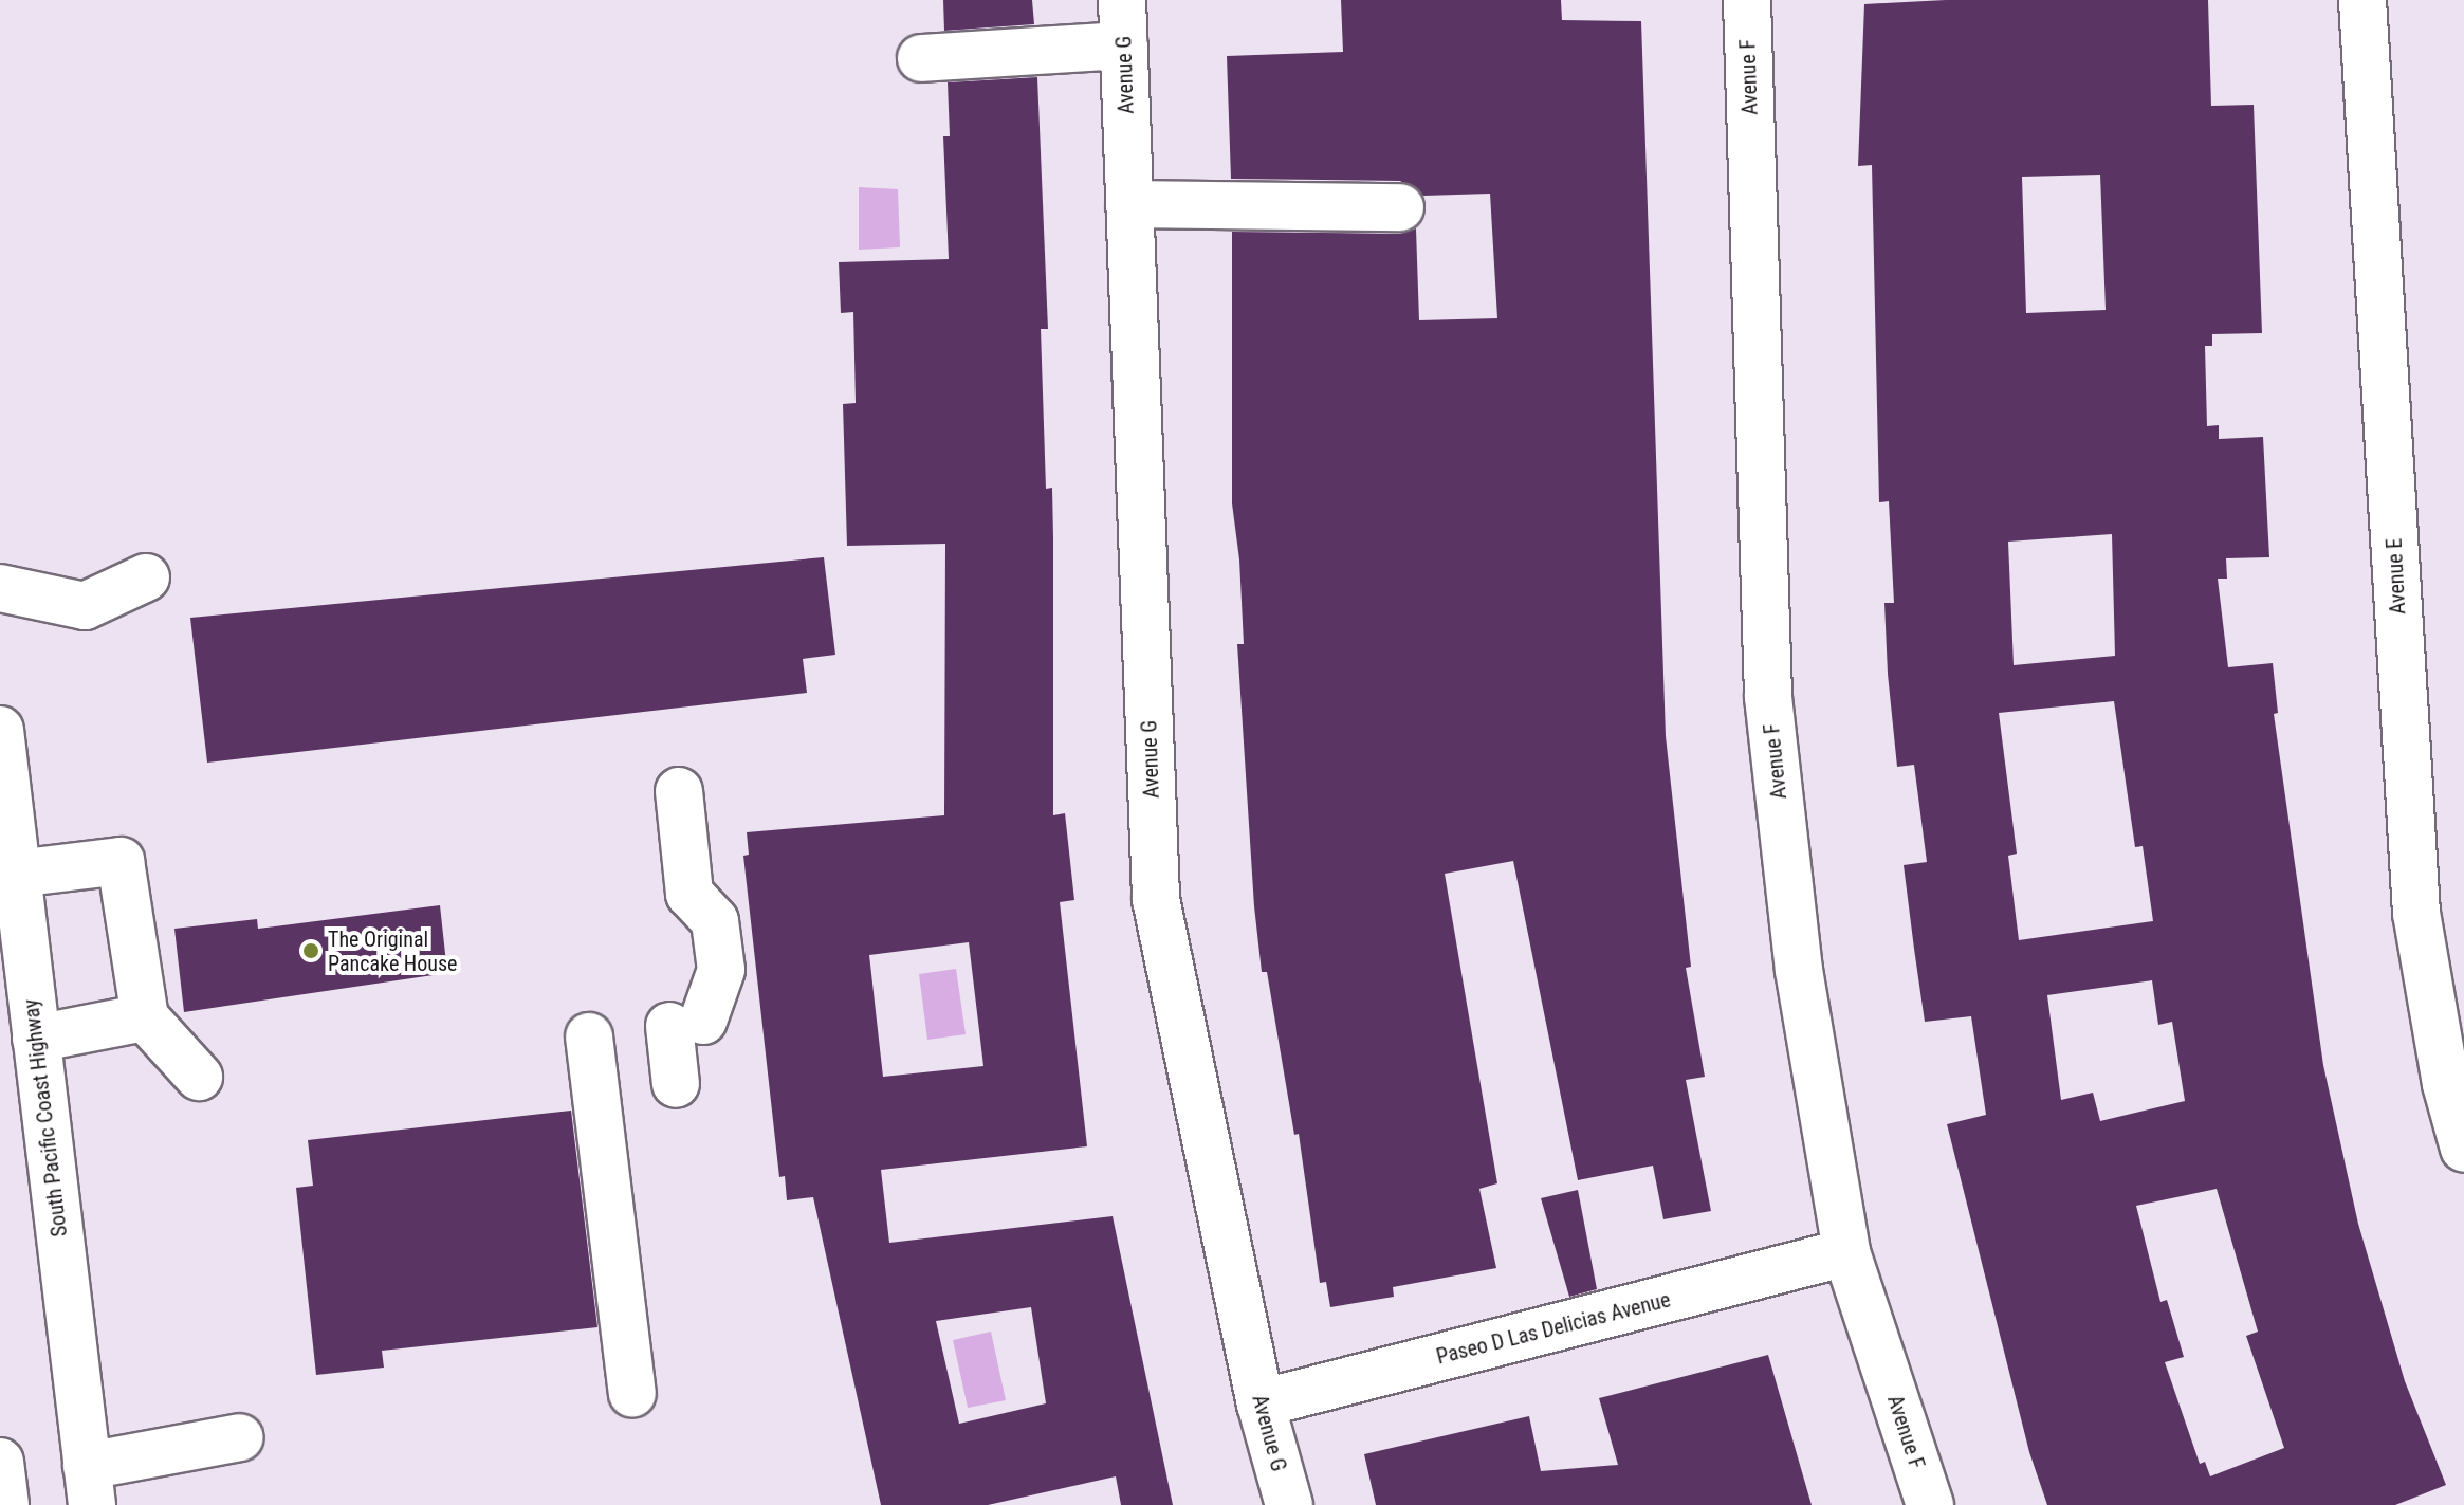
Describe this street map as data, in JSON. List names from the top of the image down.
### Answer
{
  "streets": {
    "main road": [
      "Avenue G",
      "Avenue F",
      "Avenue E",
      "South Pacific Coast Highway",
      "Paseo D Las Delicias Avenue"
    ]
  },
  "crossings": [
    ["Avenue G", "Paseo D Las Delicias Avenue"],
    ["Avenue F", "Paseo D Las Delicias Avenue"]
  ],
  "places": ["The Original Pancake House"]
}
